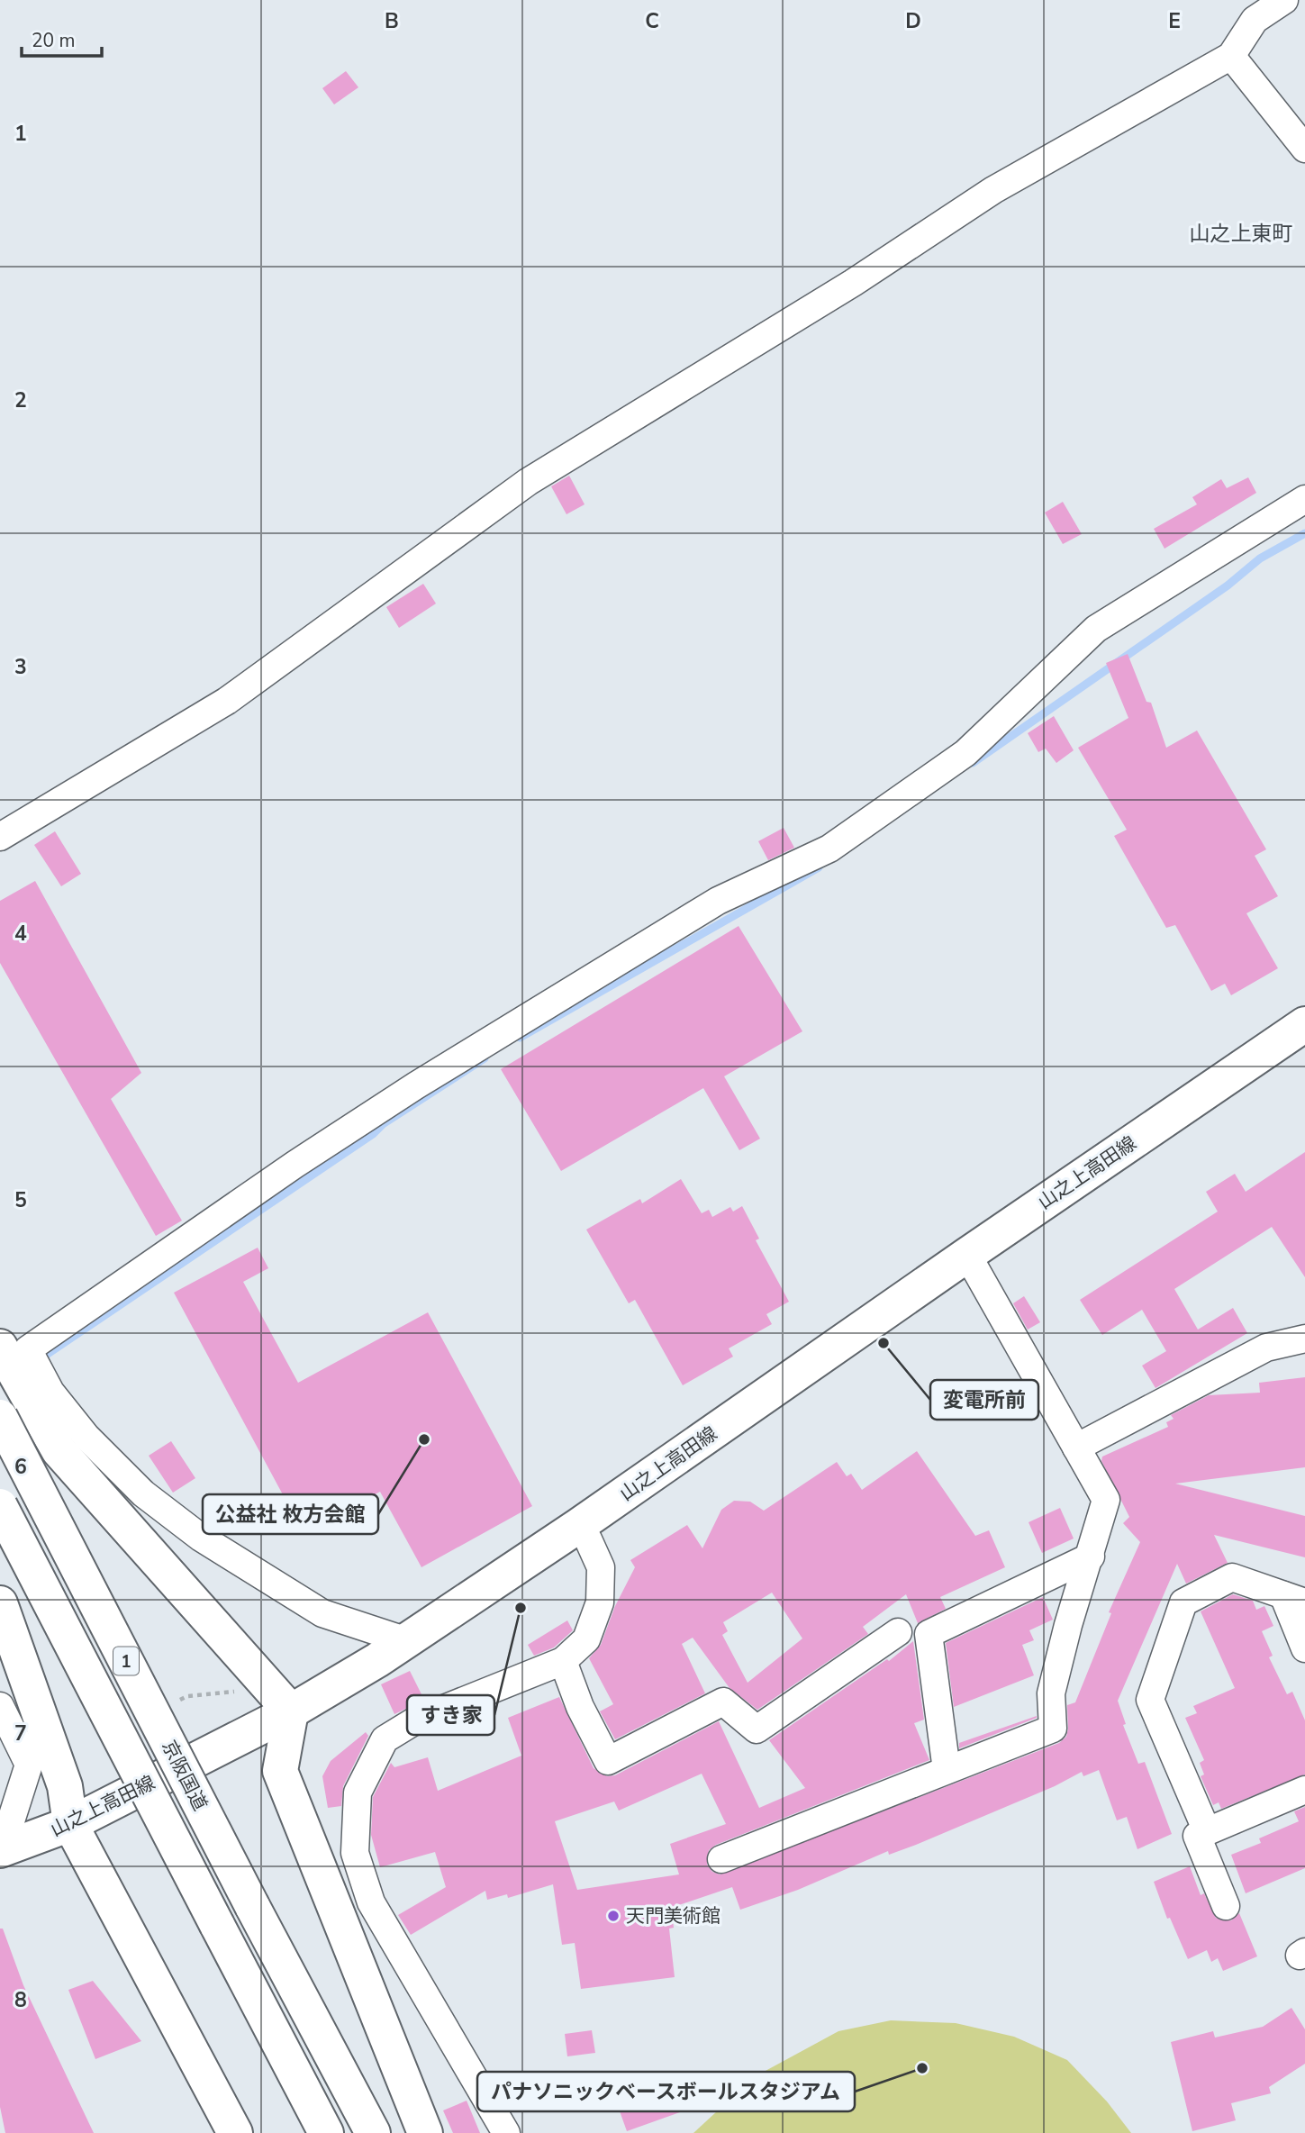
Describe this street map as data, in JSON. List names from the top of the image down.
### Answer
{
  "streets": {
    "main road": ["山之上高田線", "1", "京阪国道"]
  },
  "districts": ["山之上東町"],
  "places": [
    "変電所前",
    "公益社 枚方会館",
    "すき家",
    "天門美術館",
    "パナソニックベースボールスタジアム"
  ],
  "scale_bar": "20 m",
  "grid": {
    "columns": [
      "B",
      "C",
      "D",
      "E"
    ],
    "rows": [
      "1",
      "2",
      "3",
      "4",
      "5",
      "6",
      "7",
      "8"
    ]
  }
}
